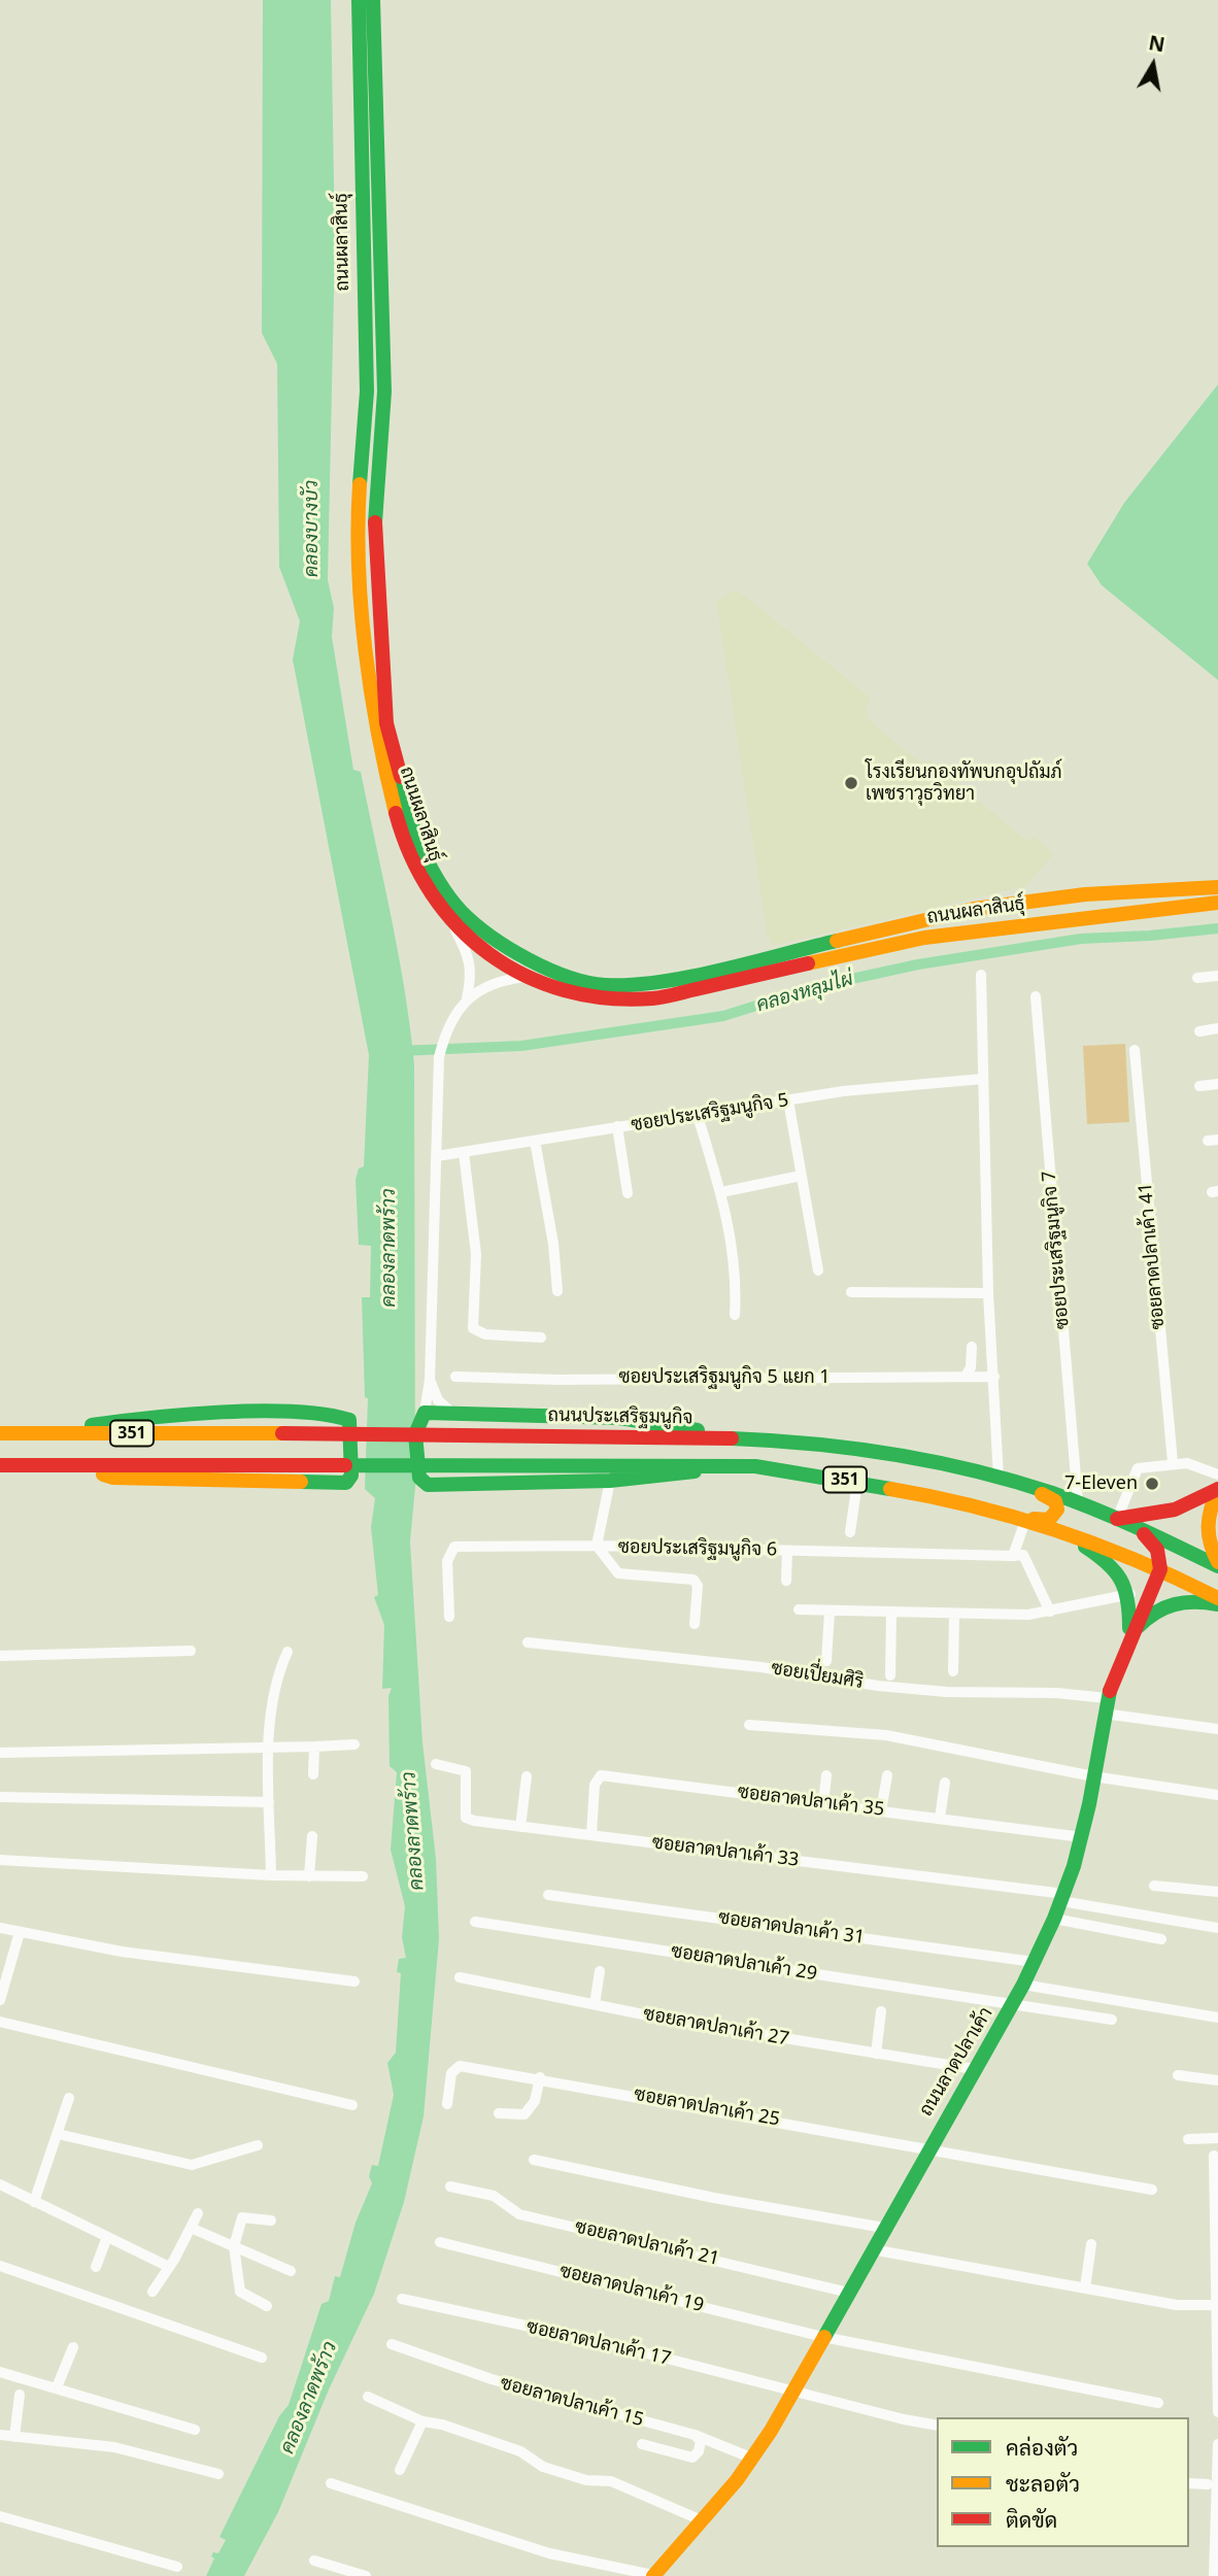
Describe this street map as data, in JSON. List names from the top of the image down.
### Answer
{
  "streets": {
    "main road": [
      "ถนนผลาสินธุ์",
      "ถนนประเสริฐมนูกิจ",
      "351",
      "ถนนลาดปลาเค้า"
    ],
    "street": [
      "ซอยประเสริฐมนูกิจ 5",
      "ซอยประเสริฐมนูกิจ 7",
      "ซอยลาดปลาเค้า 41",
      "ซอยประเสริฐมนูกิจ 5 แยก 1",
      "ซอยประเสริฐมนูกิจ 6",
      "ซอยเปี่ยมศิริ",
      "ซอยลาดปลาเค้า 35",
      "ซอยลาดปลาเค้า 33",
      "ซอยลาดปลาเค้า 31",
      "ซอยลาดปลาเค้า 29",
      "ซอยลาดปลาเค้า 27",
      "ซอยลาดปลาเค้า 25",
      "ซอยลาดปลาเค้า 21",
      "ซอยลาดปลาเค้า 19",
      "ซอยลาดปลาเค้า 17",
      "ซอยลาดปลาเค้า 15"
    ]
  },
  "crossings": [
    ["ซอยประเสริฐมนูกิจ 7", "ถนนประเสริฐมนูกิจ"],
    ["351", "ถนนลาดปลาเค้า"],
    ["ซอยเปี่ยมศิริ", "ถนนลาดปลาเค้า"],
    ["ซอยลาดปลาเค้า 35", "ซอยลาดปลาเค้า 33"],
    ["ซอยลาดปลาเค้า 35", "ถนนลาดปลาเค้า"],
    ["ซอยลาดปลาเค้า 33", "ถนนลาดปลาเค้า"],
    ["ซอยลาดปลาเค้า 31", "ถนนลาดปลาเค้า"],
    ["ซอยลาดปลาเค้า 29", "ถนนลาดปลาเค้า"],
    ["ซอยลาดปลาเค้า 27", "ถนนลาดปลาเค้า"],
    ["ถนนลาดปลาเค้า", "ซอยลาดปลาเค้า 25"],
    ["ถนนลาดปลาเค้า", "ซอยลาดปลาเค้า 21"],
    ["ถนนลาดปลาเค้า", "ซอยลาดปลาเค้า 19"],
    ["ถนนลาดปลาเค้า", "ซอยลาดปลาเค้า 17"],
    ["ถนนลาดปลาเค้า", "ซอยลาดปลาเค้า 15"]
  ],
  "water": ["คลองบางบัว", "คลองหลุมไผ่", "คลองลาดพร้าว"],
  "places": ["โรงเรียนกองทัพบกอุปถัมภ์ เพชราวุธวิทยา", "7-Eleven"],
  "legend": ["คล่องตัว", "ชะลอตัว", "ติดขัด"],
  "north": "top"
}
